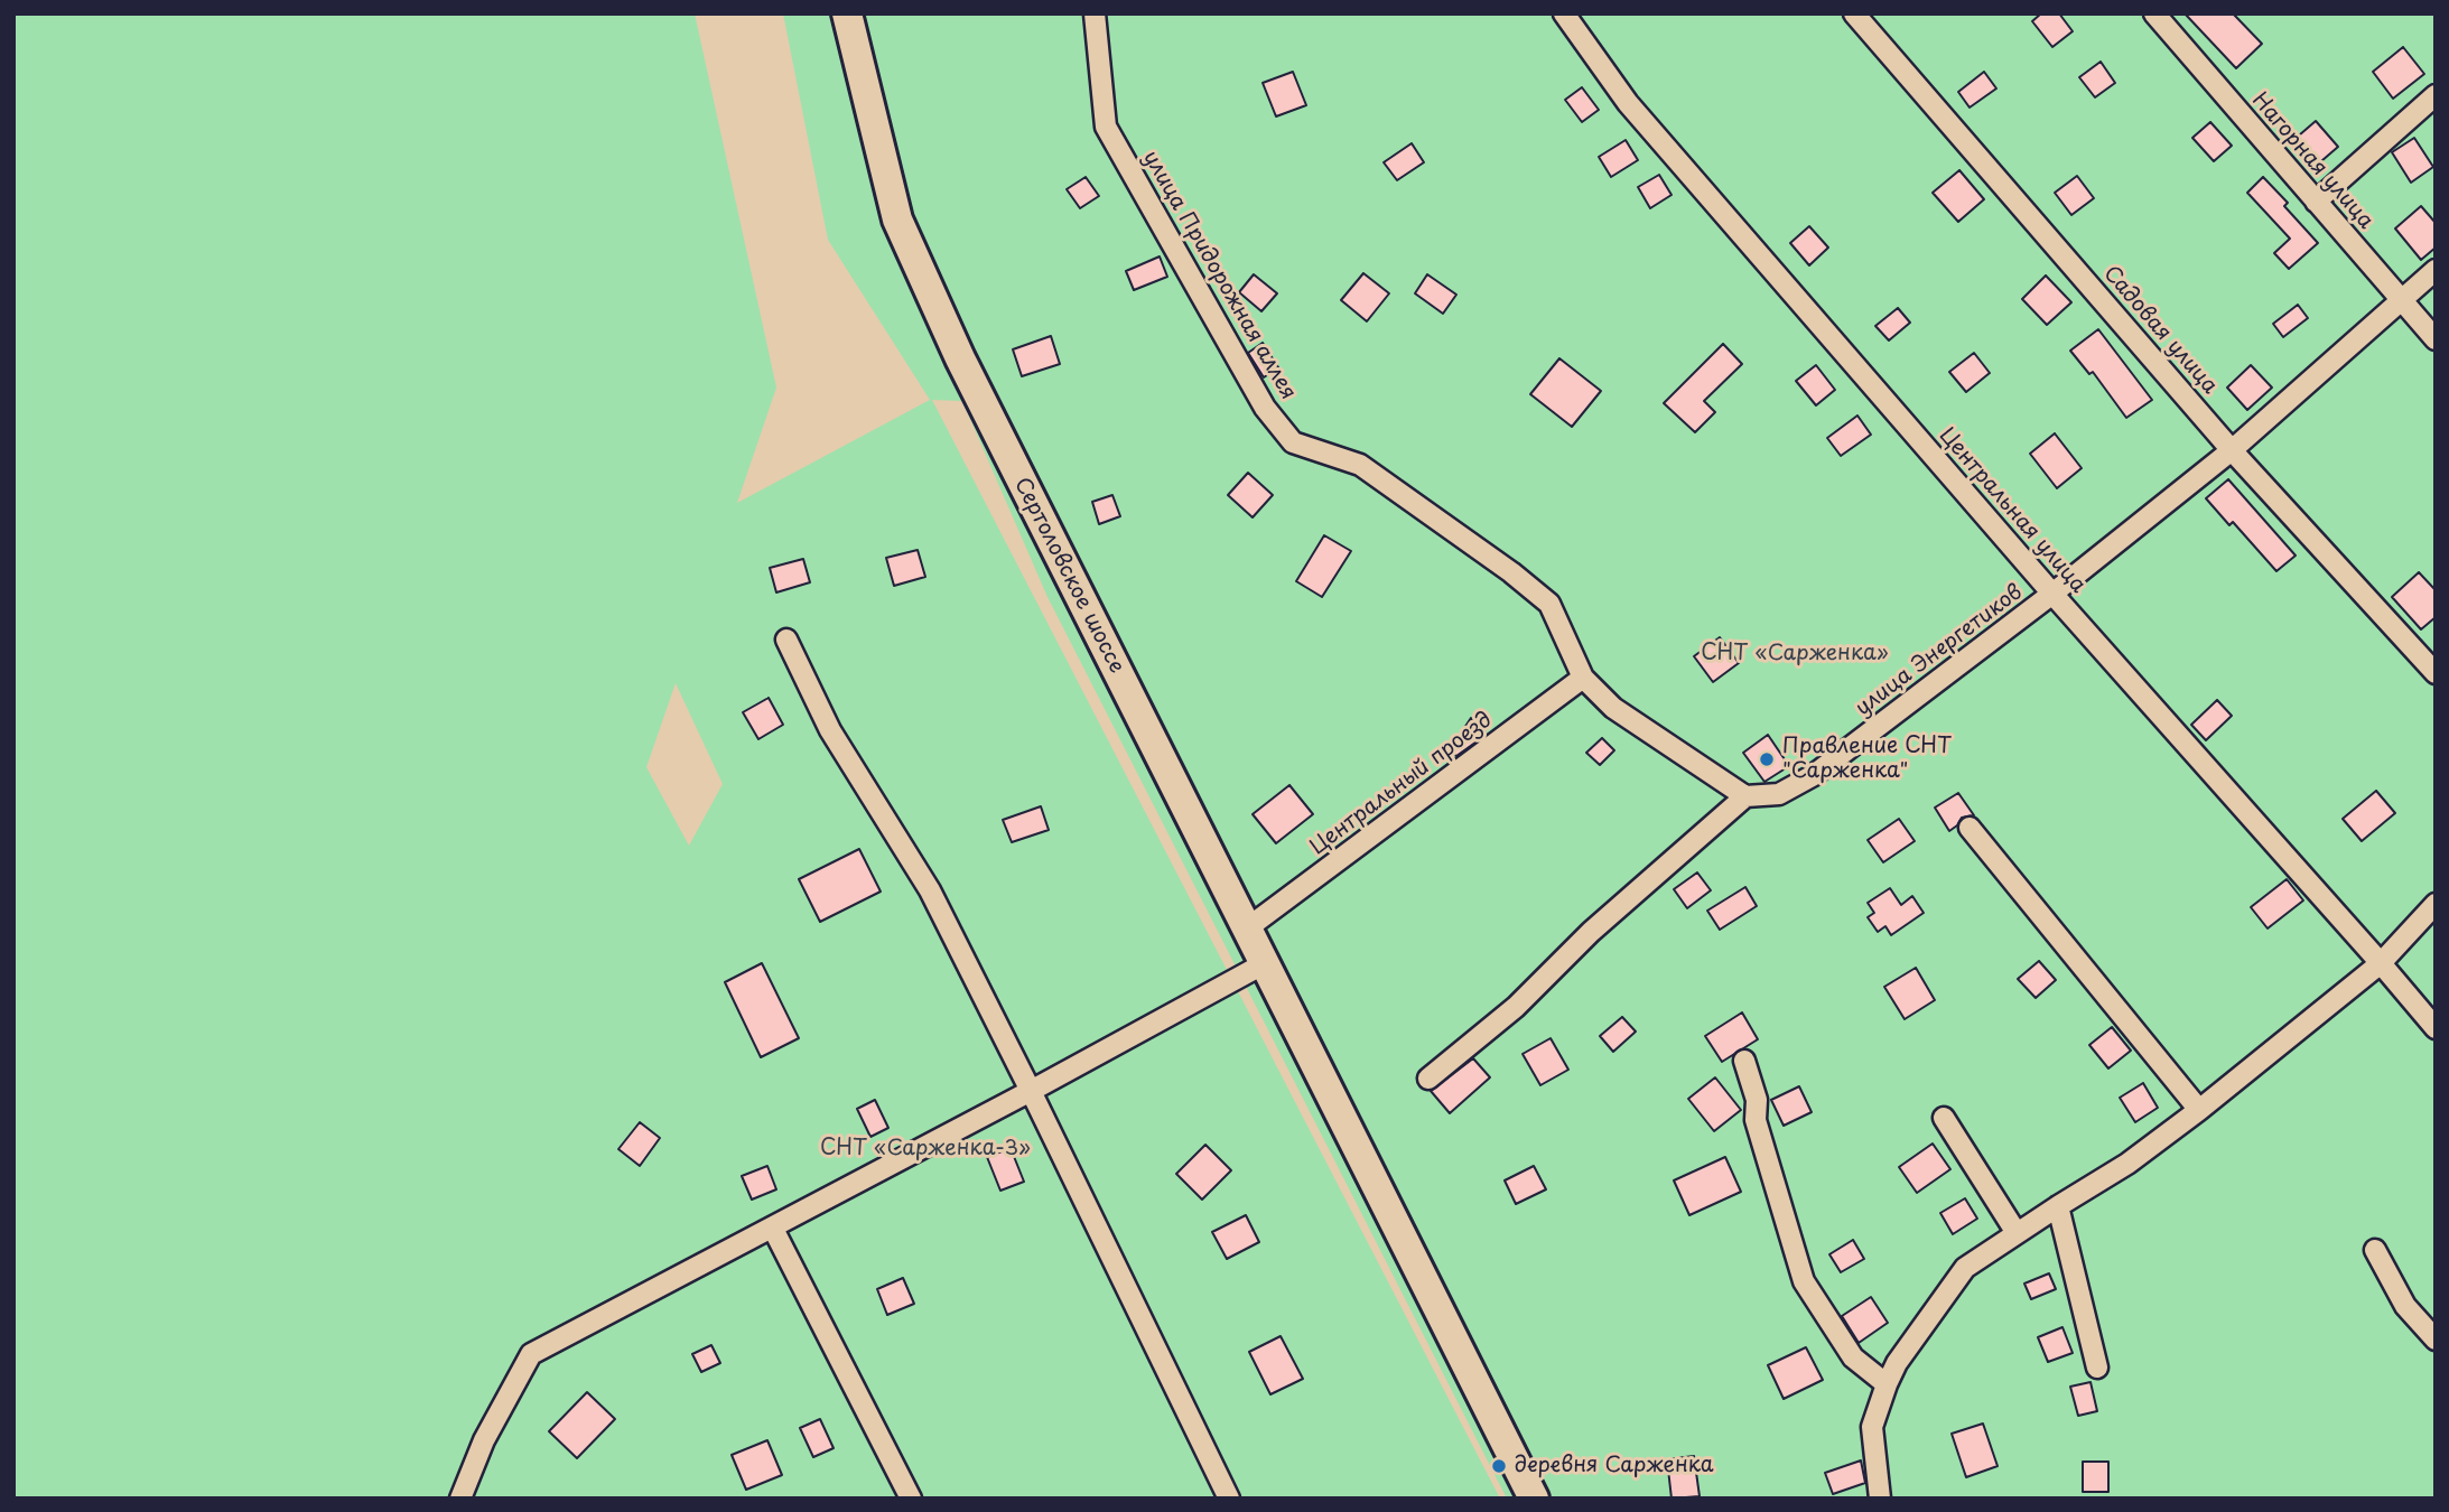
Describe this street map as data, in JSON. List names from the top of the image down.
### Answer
{
  "streets": {
    "main road": ["Сертоловское шоссе"],
    "street": [
      "Нагорная улица",
      "улица Придорожная аллея",
      "Садовая улица",
      "Центральная улица",
      "улица Энергетиков",
      "Центральный проезд"
    ]
  },
  "crossings": [
    ["Нагорная улица", "улица Энергетиков"],
    ["улица Придорожная аллея", "улица Энергетиков"],
    ["улица Придорожная аллея", "Центральный проезд"],
    ["Садовая улица", "улица Энергетиков"],
    ["Центральная улица", "улица Энергетиков"],
    ["Сертоловское шоссе", "Центральный проезд"]
  ],
  "parks": ["СНТ «Сарженка»", "СНТ «Сарженка-3»"],
  "places": ["Правление СНТ \"Сарженка\"", "деревня Сарженка"]
}
